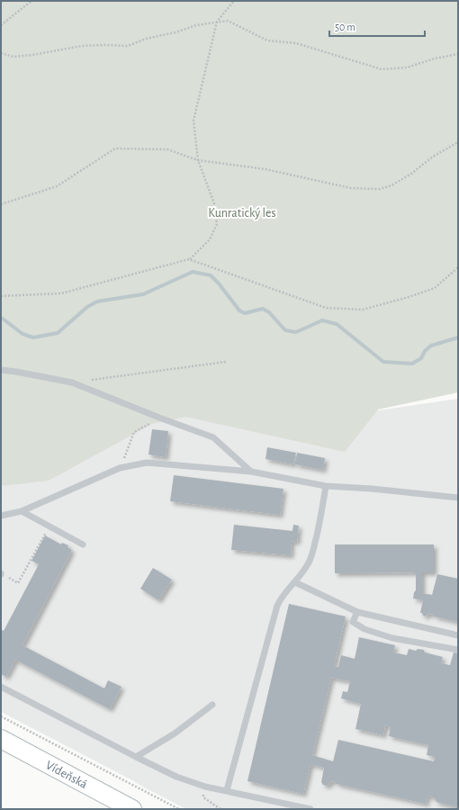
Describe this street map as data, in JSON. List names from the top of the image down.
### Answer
{
  "streets": {
    "main road": ["Vídeňská"]
  },
  "parks": ["Kunratický les"],
  "scale_bar": "50 m"
}
